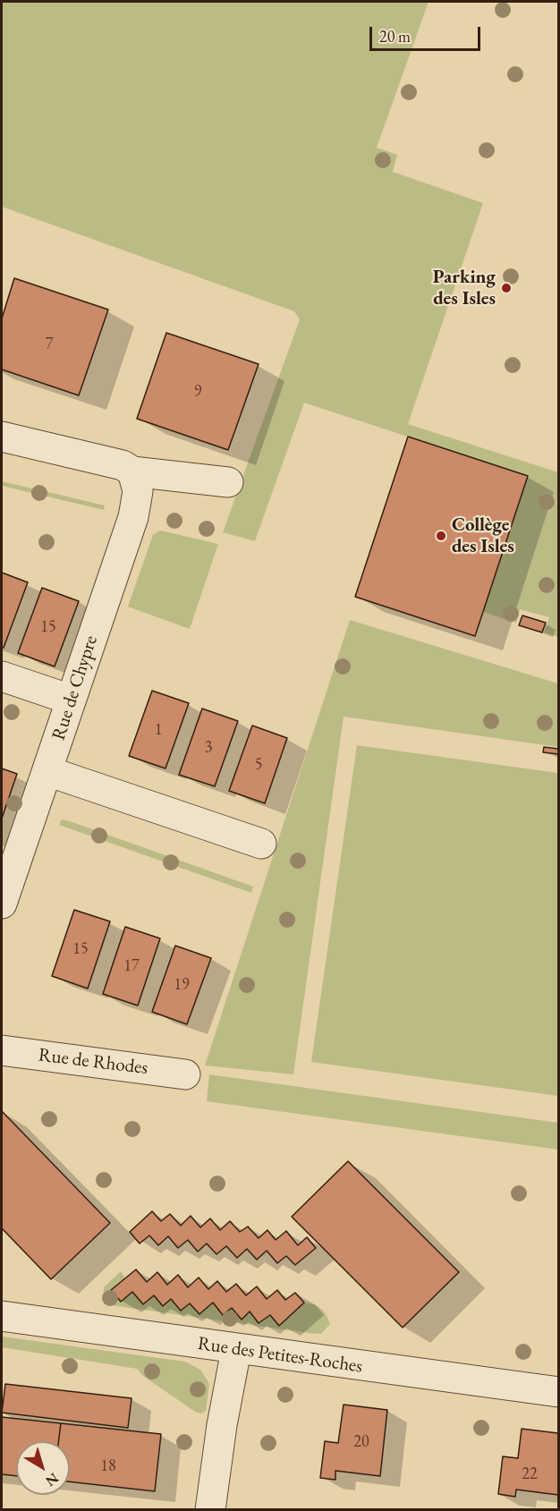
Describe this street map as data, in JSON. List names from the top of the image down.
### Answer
{
  "streets": {
    "street": ["Rue de Chypre", "Rue de Rhodes", "Rue des Petites-Roches"]
  },
  "places": ["Parking des Isles", "Collège des Isles"],
  "house_numbers": [
    "7",
    "9",
    "15",
    "1",
    "3",
    "5",
    "15",
    "17",
    "19",
    "20",
    "18",
    "22"
  ],
  "scale_bar": "20 m",
  "north": "bottom right"
}
